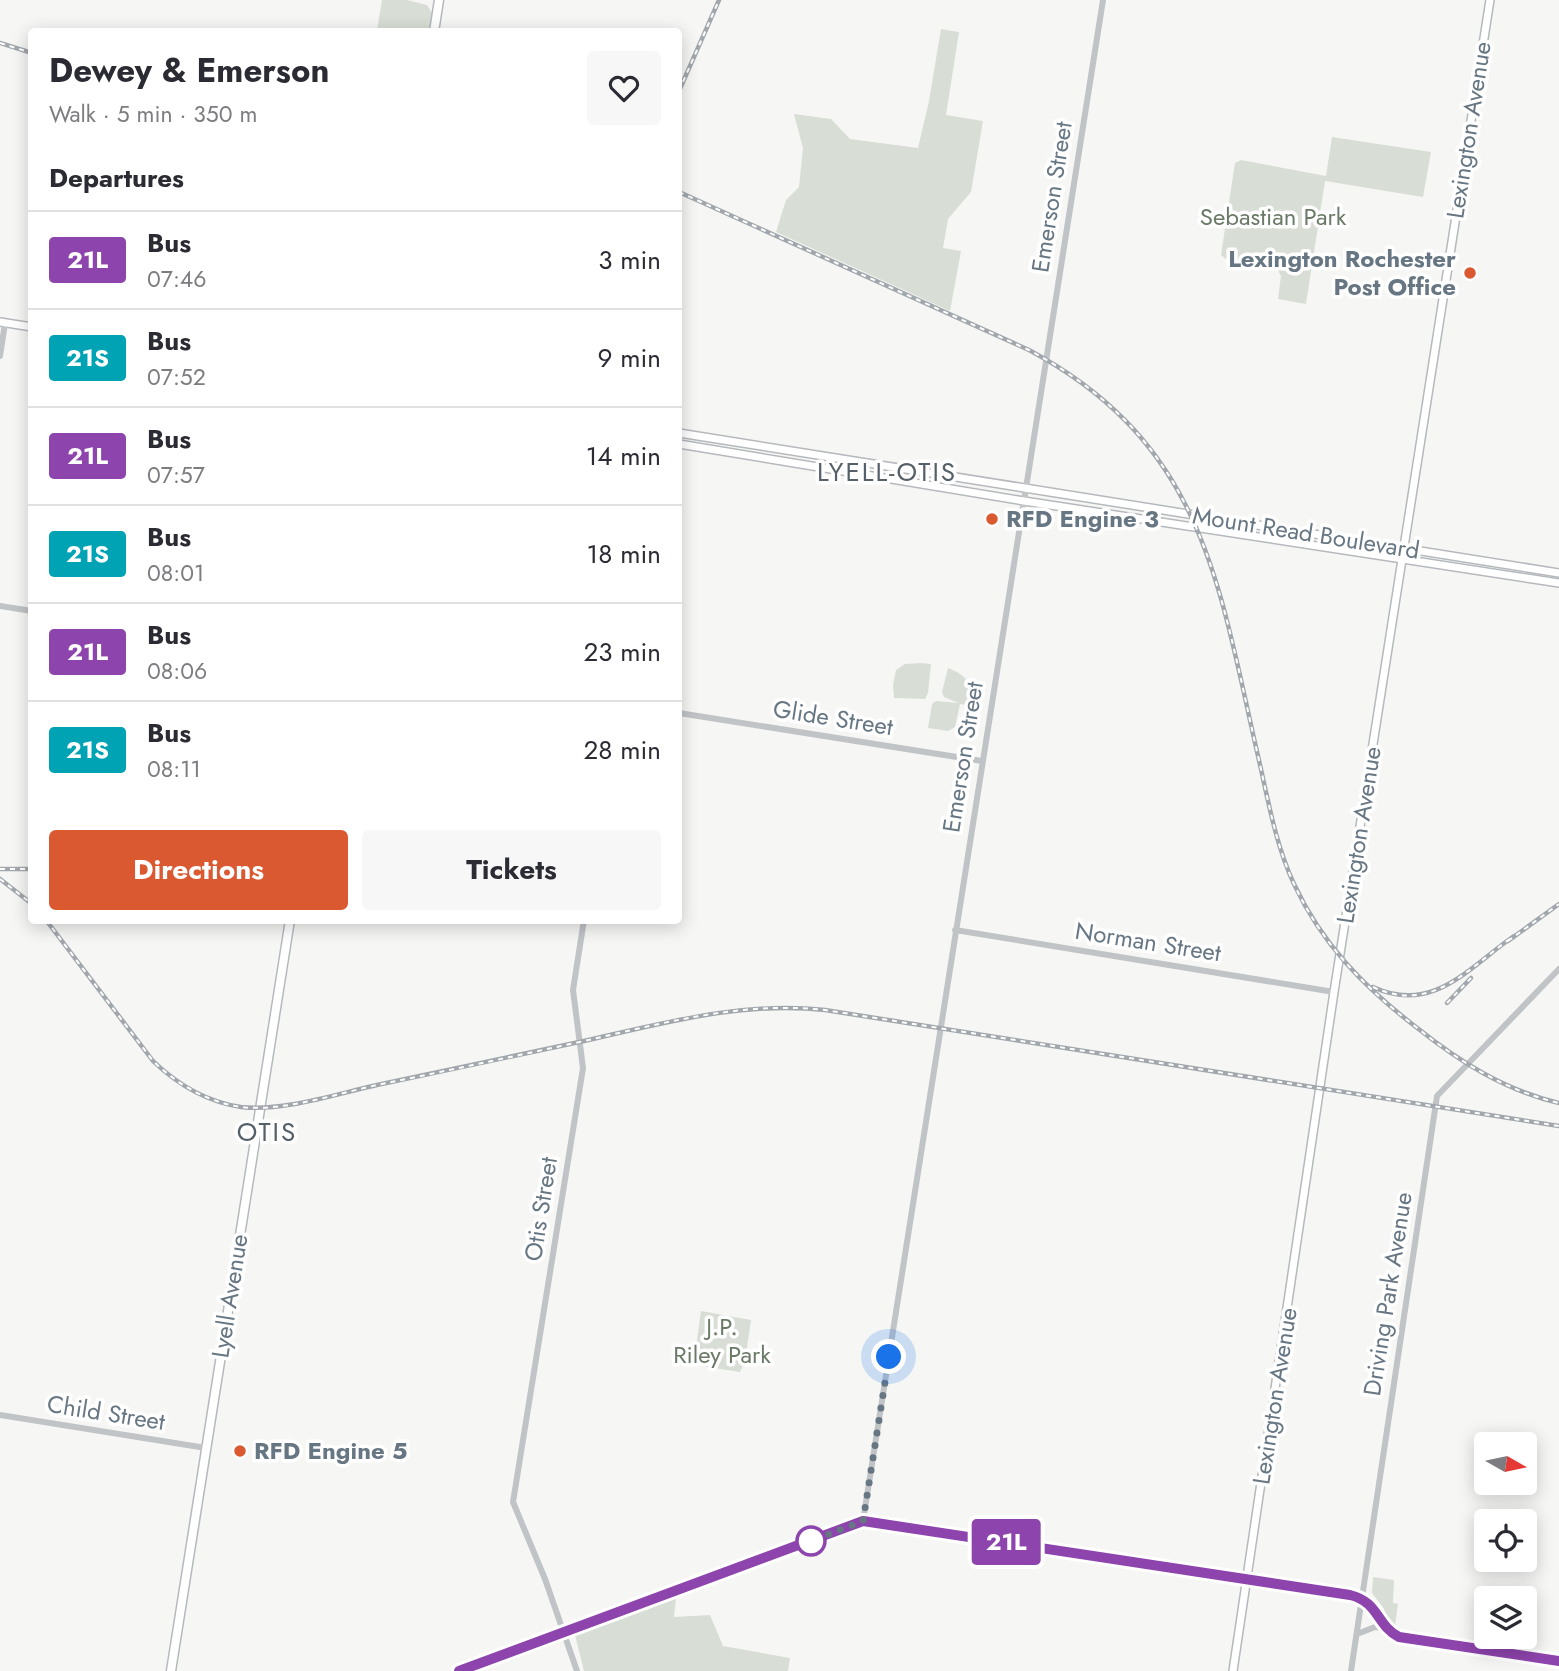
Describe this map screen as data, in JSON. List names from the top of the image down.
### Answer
{
  "streets": {
    "main road": ["Lexington Avenue", "Mount Read Boulevard", "Lyell Avenue"],
    "street": [
      "Emerson Street",
      "Glide Street",
      "Norman Street",
      "Otis Street",
      "Driving Park Avenue",
      "Child Street"
    ]
  },
  "crossings": [
    ["Lexington Avenue", "Mount Read Boulevard"],
    ["Lexington Avenue", "Norman Street"],
    ["Emerson Street", "Mount Read Boulevard"],
    ["Emerson Street", "Glide Street"],
    ["Emerson Street", "Norman Street"],
    ["Lyell Avenue", "Child Street"]
  ],
  "districts": ["LYELL-OTIS", "OTIS"],
  "parks": ["Sebastian Park", "J.P. Riley Park"],
  "places": ["Lexington Rochester Post Office", "RFD Engine 3", "RFD Engine 5"],
  "lines": ["bus line 21L"],
  "north": "right",
  "page": {
    "on_map": "21L",
    "heading": [
      ["Dewey & Emerson", "Walk · 5 min · 350 m"],
      "Departures"
    ],
    "list": [
      {
        "mark": "21L",
        "name": "Bus",
        "note": "07:46",
        "value": "3 min"
      },
      {
        "mark": "21S",
        "name": "Bus",
        "note": "07:52",
        "value": "9 min"
      },
      {
        "mark": "21L",
        "name": "Bus",
        "note": "07:57",
        "value": "14 min"
      },
      {
        "mark": "21S",
        "name": "Bus",
        "note": "08:01",
        "value": "18 min"
      },
      {
        "mark": "21L",
        "name": "Bus",
        "note": "08:06",
        "value": "23 min"
      },
      {
        "mark": "21S",
        "name": "Bus",
        "note": "08:11",
        "value": "28 min"
      }
    ],
    "buttons": ["Directions", "Tickets"]
  }
}
